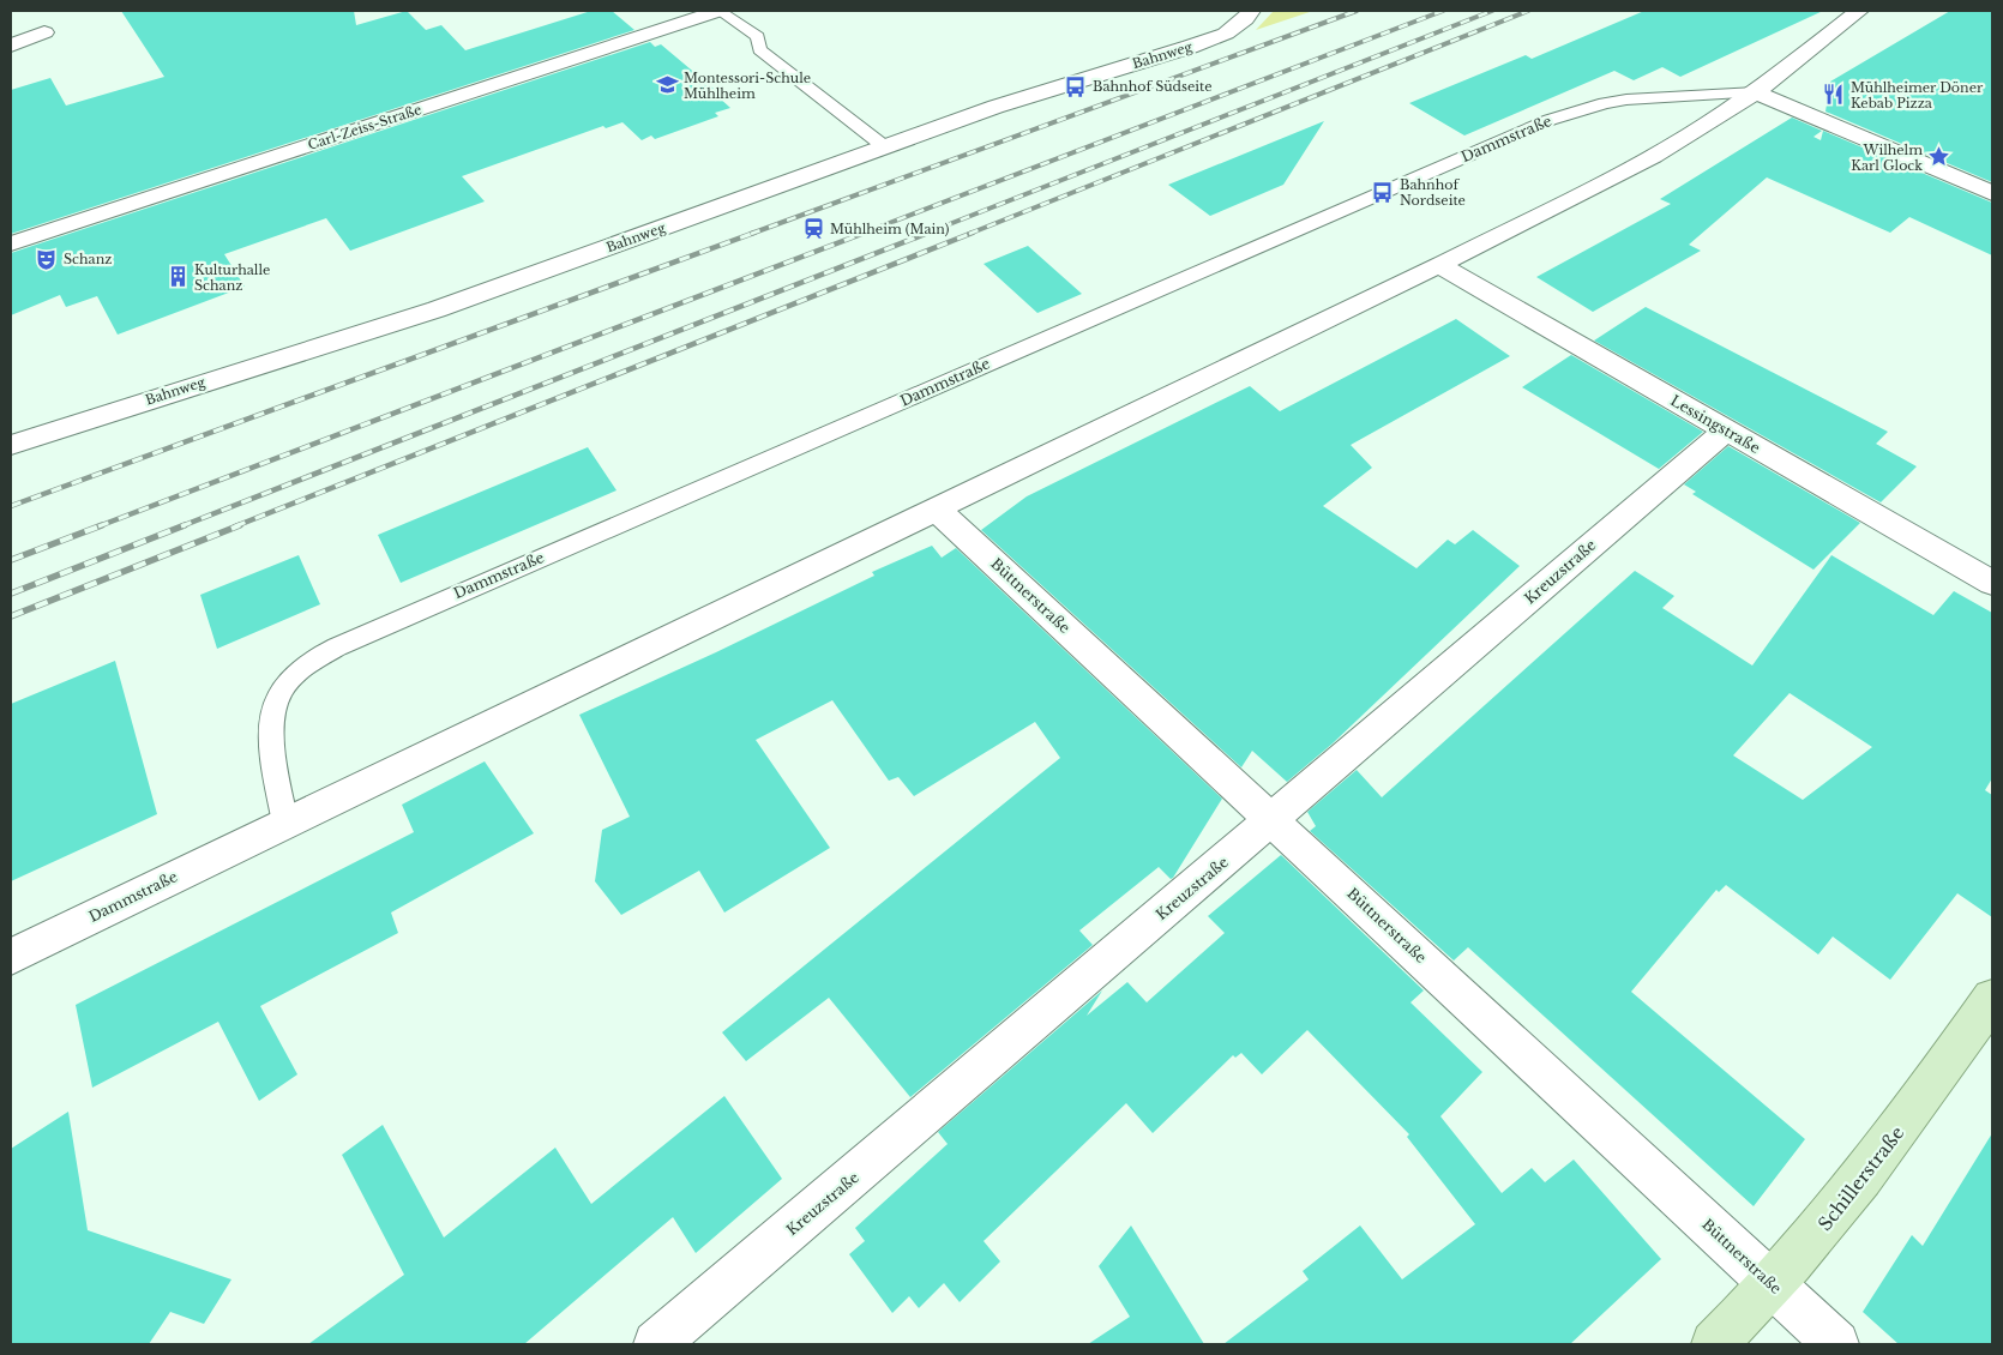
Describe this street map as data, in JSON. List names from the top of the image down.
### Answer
{
  "streets": {
    "main road": ["Schillerstraße"],
    "street": [
      "Bahnweg",
      "Carl-Zeiss-Straße",
      "Dammstraße",
      "Lessingstraße",
      "Kreuzstraße",
      "Büttnerstraße"
    ]
  },
  "crossings": [
    ["Dammstraße", "Lessingstraße"],
    ["Dammstraße", "Büttnerstraße"],
    ["Lessingstraße", "Kreuzstraße"],
    ["Kreuzstraße", "Büttnerstraße"],
    ["Büttnerstraße", "Schillerstraße"]
  ],
  "places": {
    "school or university": ["Montessori-Schule Mühlheim"],
    "bus stop": ["Bahnhof Südseite", "Bahnhof Nordseite"],
    "restaurant": ["Mühlheimer Döner Kebab Pizza"],
    "place": ["Wilhelm Karl Glock"],
    "station": ["Mühlheim (Main)"],
    "theatre": ["Schanz"],
    "building": ["Kulturhalle Schanz"]
  }
}
